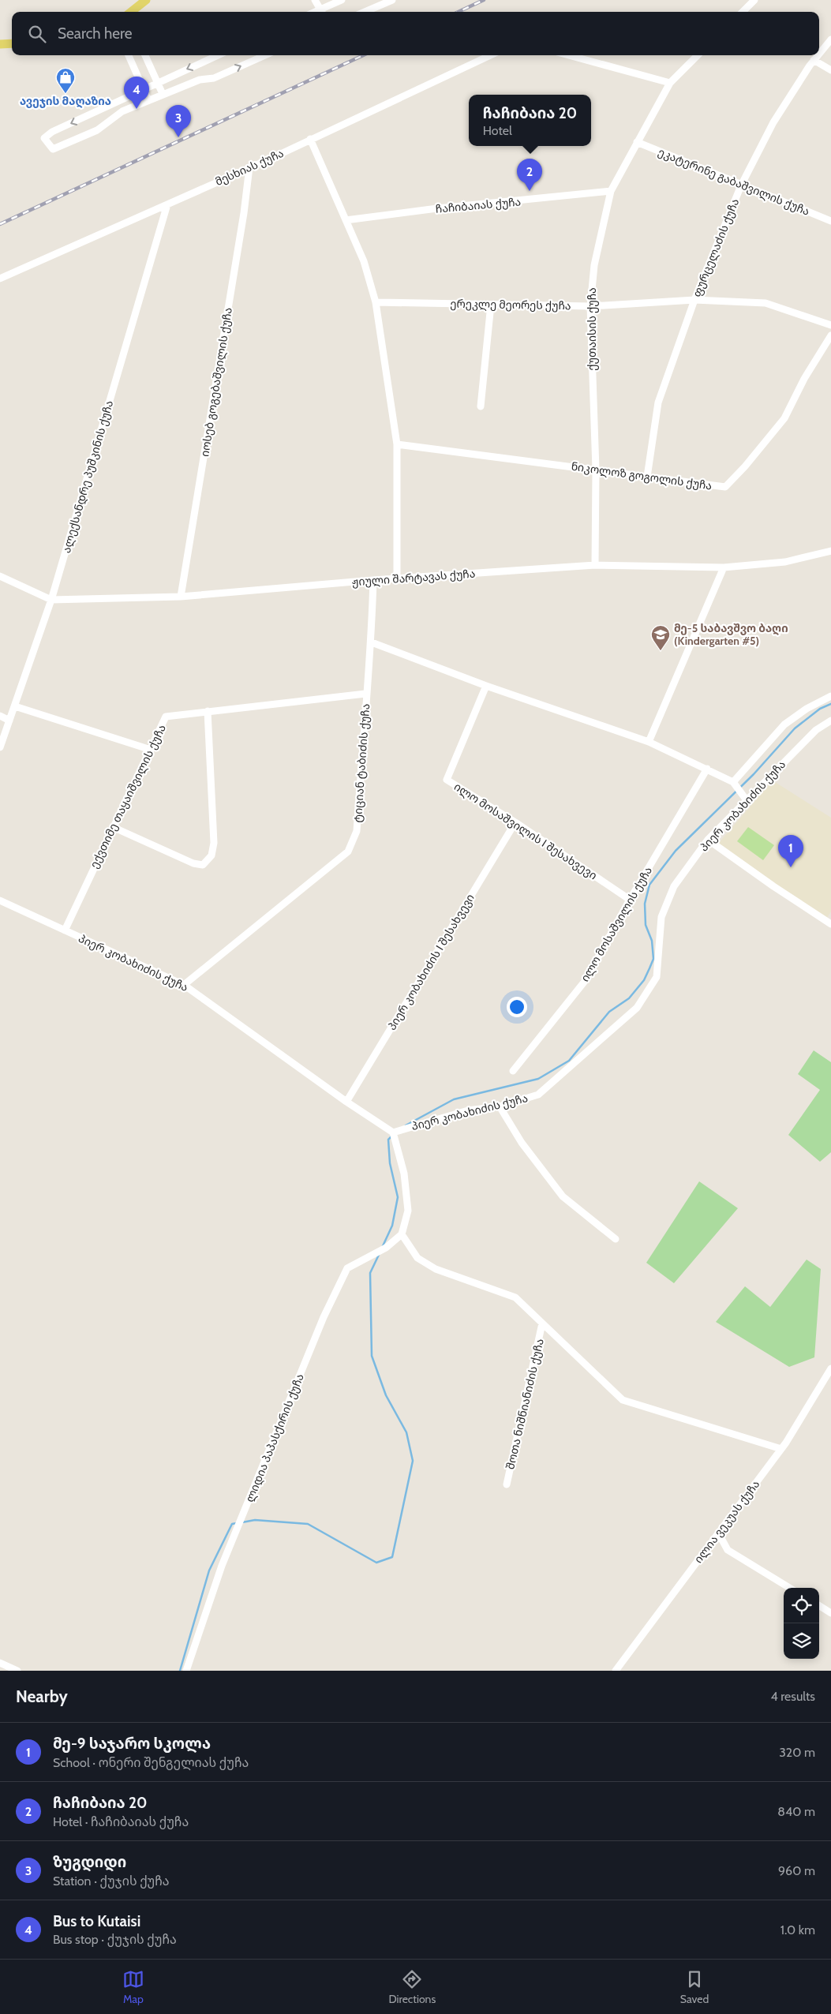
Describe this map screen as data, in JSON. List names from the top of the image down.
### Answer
{
  "streets": {
    "street": [
      "მესხიას ქუჩა",
      "ეკატერინე გაბაშვილის ქუჩა",
      "ჩაჩიბაიას ქუჩა",
      "ფურცელაძის ქუჩა",
      "ერეკლე მეორეს ქუჩა",
      "ქუთაისის ქუჩა",
      "იოსებ გოგებაშვილის ქუჩა",
      "ნიკოლოზ გოგოლის ქუჩა",
      "ალექსანდრე პუშკინის ქუჩა",
      "ჟიული შარტავას ქუჩა",
      "ტიციან ტაბიძის ქუჩა",
      "ექვთიმე თაყაიშვილის ქუჩა",
      "პიერ კობახიძის ქუჩა",
      "ილო მოსაშვილის I შესახვევი",
      "ილო მოსაშვილის ქუჩა",
      "პიერ კობახიძის I შესახვევი",
      "შოთა ნიშნიანიძის ქუჩა",
      "ლიდია პაპასქირის ქუჩა",
      "ილია ვეკუას ქუჩა"
    ]
  },
  "crossings": [
    ["მესხიას ქუჩა", "იოსებ გოგებაშვილის ქუჩა"],
    ["მესხიას ქუჩა", "ალექსანდრე პუშკინის ქუჩა"],
    ["ეკატერინე გაბაშვილის ქუჩა", "ფურცელაძის ქუჩა"],
    ["ეკატერინე გაბაშვილის ქუჩა", "ქუთაისის ქუჩა"],
    ["ჩაჩიბაიას ქუჩა", "ქუთაისის ქუჩა"],
    ["ფურცელაძის ქუჩა", "ერეკლე მეორეს ქუჩა"],
    ["ფურცელაძის ქუჩა", "ნიკოლოზ გოგოლის ქუჩა"],
    ["ერეკლე მეორეს ქუჩა", "ქუთაისის ქუჩა"],
    ["ქუთაისის ქუჩა", "ნიკოლოზ გოგოლის ქუჩა"],
    ["ქუთაისის ქუჩა", "ჟიული შარტავას ქუჩა"],
    ["იოსებ გოგებაშვილის ქუჩა", "ჟიული შარტავას ქუჩა"],
    ["ალექსანდრე პუშკინის ქუჩა", "ჟიული შარტავას ქუჩა"],
    ["ჟიული შარტავას ქუჩა", "ტიციან ტაბიძის ქუჩა"],
    ["ტიციან ტაბიძის ქუჩა", "ექვთიმე თაყაიშვილის ქუჩა"],
    ["ტიციან ტაბიძის ქუჩა", "პიერ კობახიძის ქუჩა"],
    ["ექვთიმე თაყაიშვილის ქუჩა", "პიერ კობახიძის ქუჩა"],
    ["პიერ კობახიძის ქუჩა", "პიერ კობახიძის I შესახვევი"],
    ["ილო მოსაშვილის I შესახვევი", "ილო მოსაშვილის ქუჩა"],
    ["ილო მოსაშვილის I შესახვევი", "პიერ კობახიძის I შესახვევი"]
  ],
  "places": {
    "shop": ["ავეჯის მაღაზია"],
    "school or university": ["მე-5 საბავშვო ბაღი (Kindergarten #5)"]
  },
  "page": {
    "search": "Search here",
    "pins": [
      "4",
      "3",
      "2",
      "1"
    ],
    "popup": ["ჩაჩიბაია 20", "Hotel"],
    "heading": ["Nearby", "4 results"],
    "list": [
      {
        "mark": "1",
        "name": "მე-9 საჯარო სკოლა",
        "note": "School · ონერი შენგელიას ქუჩა",
        "value": "320 m"
      },
      {
        "mark": "2",
        "name": "ჩაჩიბაია 20",
        "note": "Hotel · ჩაჩიბაიას ქუჩა",
        "value": "840 m"
      },
      {
        "mark": "3",
        "name": "ზუგდიდი",
        "note": "Station · ქუჯის ქუჩა",
        "value": "960 m"
      },
      {
        "mark": "4",
        "name": "Bus to Kutaisi",
        "note": "Bus stop · ქუჯის ქუჩა",
        "value": "1.0 km"
      }
    ],
    "nav": ["Map", "Directions", "Saved"]
  }
}
